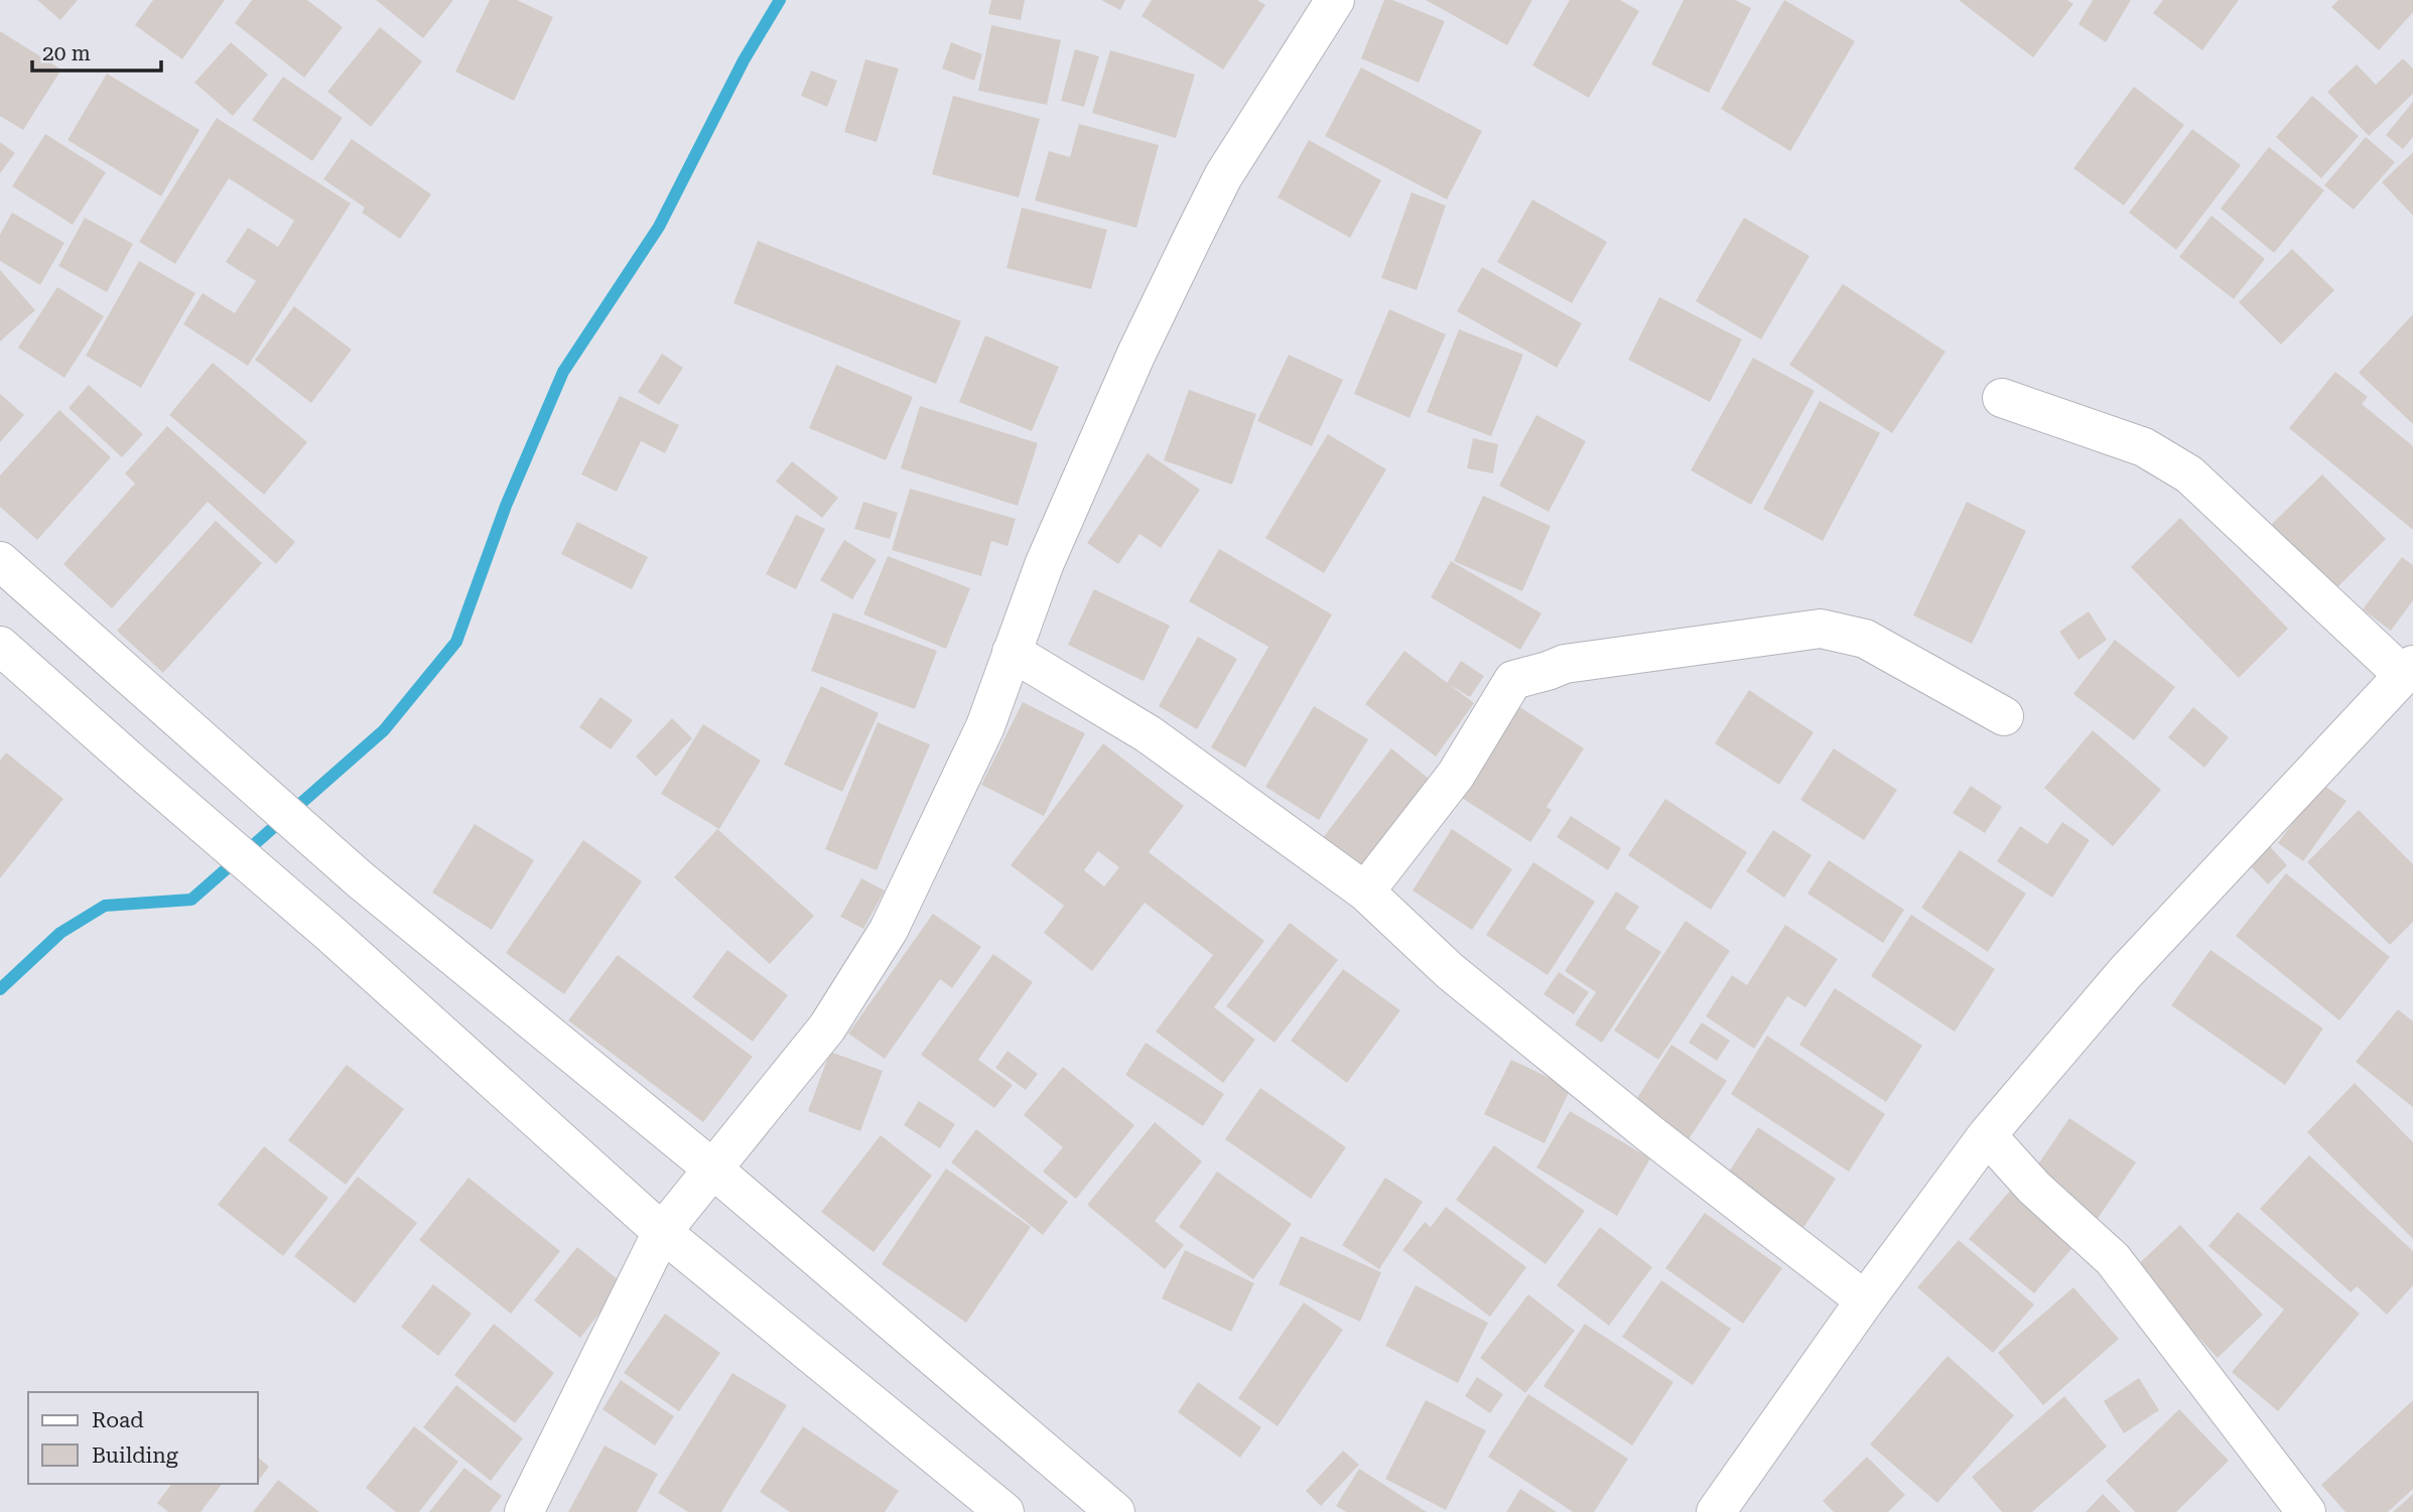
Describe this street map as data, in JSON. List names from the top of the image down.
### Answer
{
  "legend": ["Road", "Building"],
  "scale_bar": "20 m"
}
